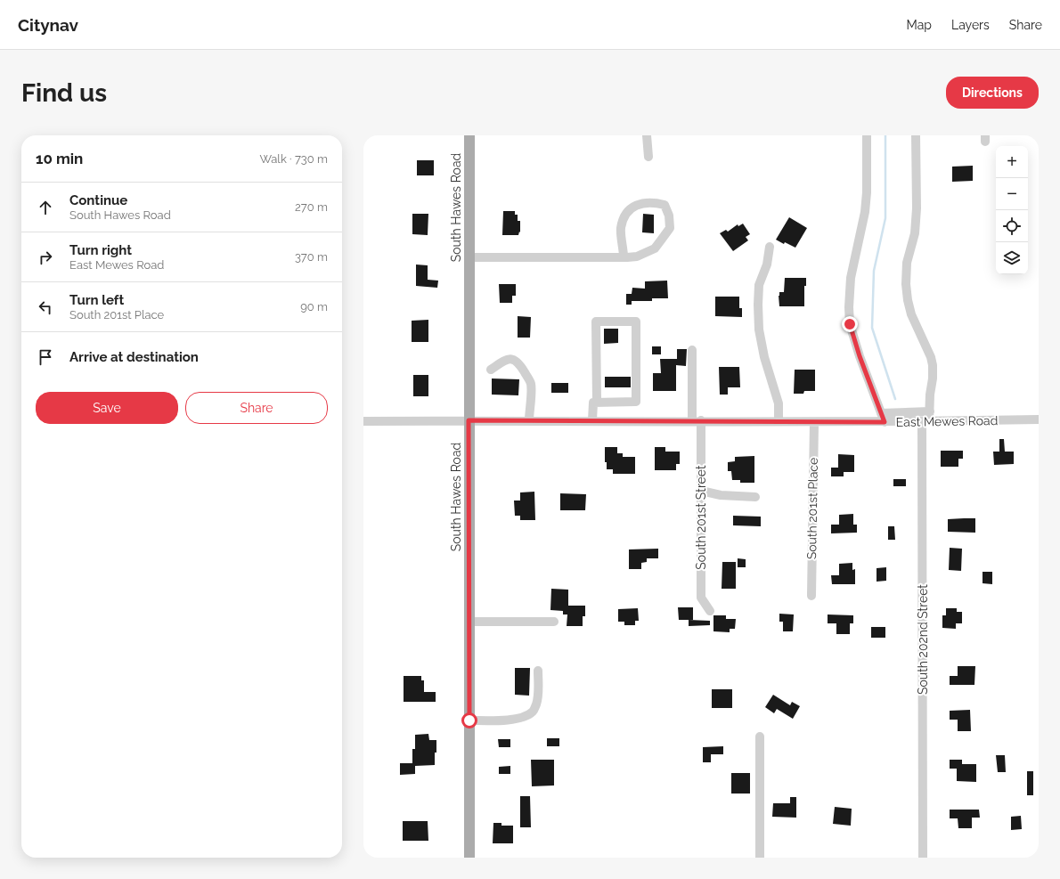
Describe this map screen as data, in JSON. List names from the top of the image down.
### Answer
{
  "streets": {
    "main road": ["South Hawes Road"],
    "street": [
      "East Mewes Road",
      "South 201st Place",
      "South 201st Street",
      "South 202nd Street"
    ]
  },
  "crossings": [
    ["South Hawes Road", "East Mewes Road"],
    ["East Mewes Road", "South 201st Place"],
    ["East Mewes Road", "South 201st Street"],
    ["East Mewes Road", "South 202nd Street"]
  ],
  "page": {
    "header": "Citynav",
    "nav": ["Map", "Layers", "Share"],
    "buttons": [
      "Directions",
      ["Save", "Share"]
    ],
    "title": "Find us",
    "heading": ["10 min", "Walk · 730 m"],
    "map_buttons": ["+", "−"],
    "list": [
      ["Continue", "South Hawes Road", "270 m"],
      ["Turn right", "East Mewes Road", "370 m"],
      ["Turn left", "South 201st Place", "90 m"],
      "Arrive at destination"
    ]
  }
}
